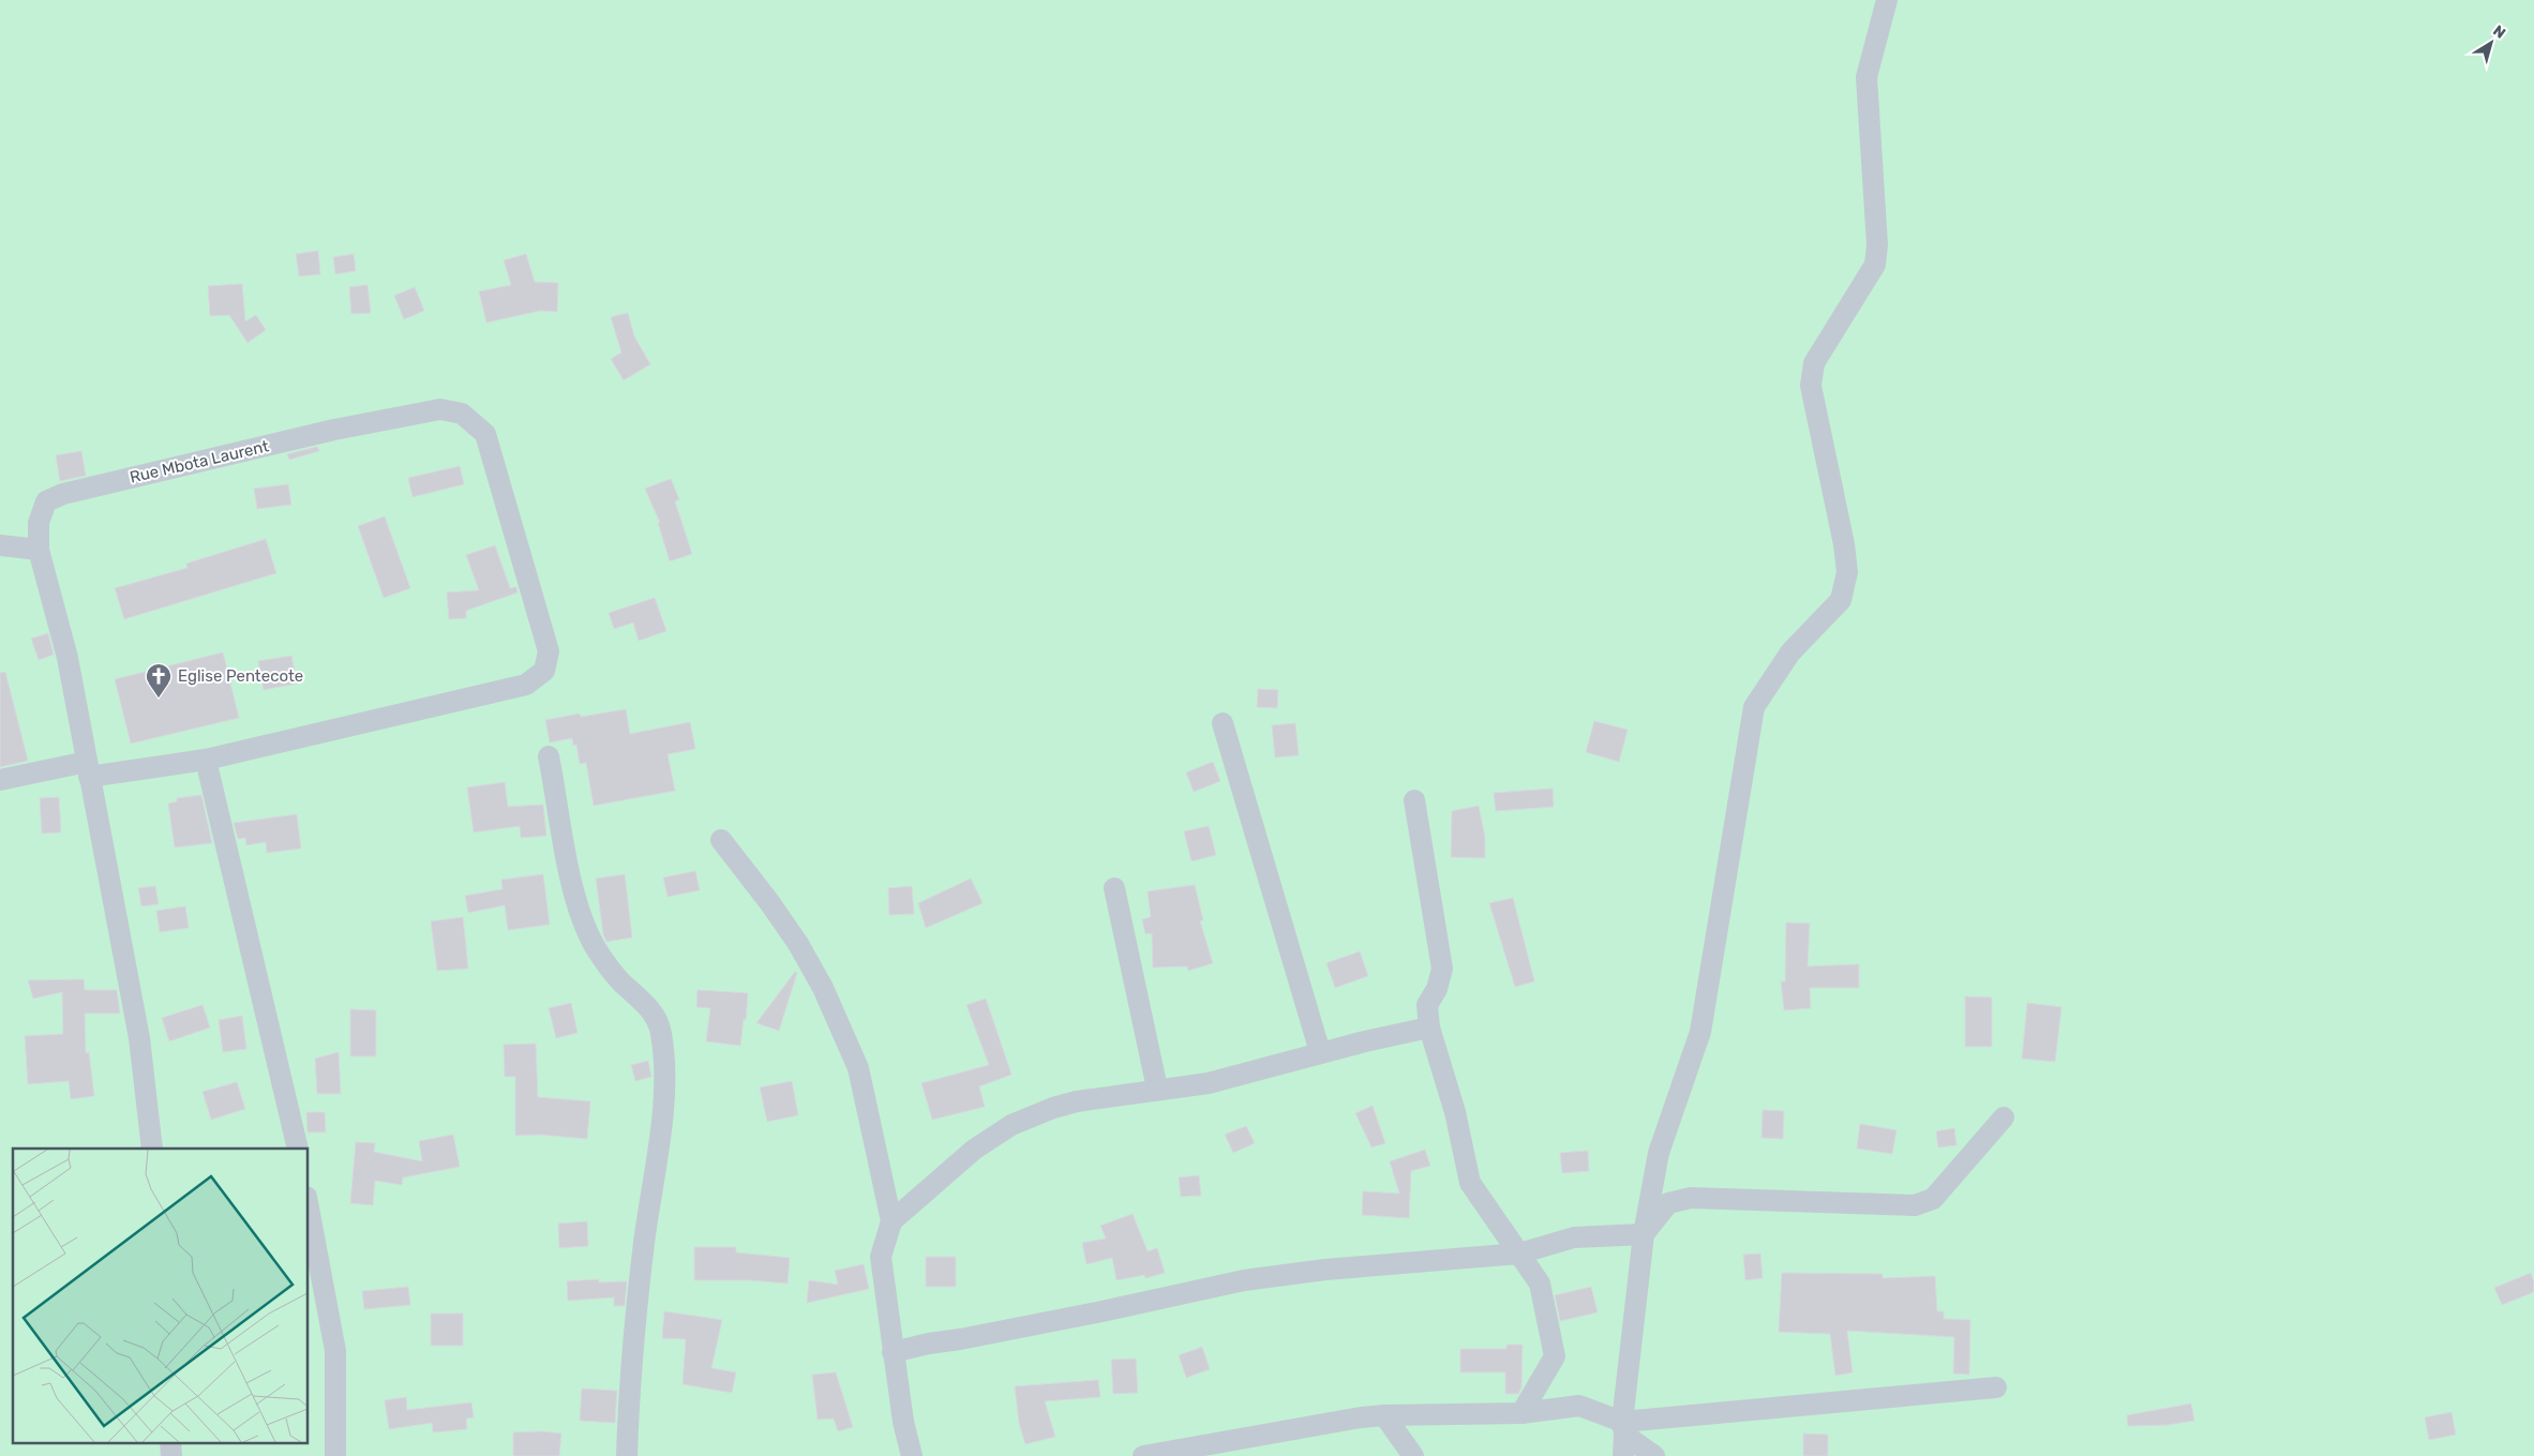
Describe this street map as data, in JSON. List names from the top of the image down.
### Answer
{
  "streets": {
    "street": ["Rue Mbota Laurent"]
  },
  "places": {
    "church": ["Eglise Pentecote"]
  },
  "north": "top right"
}
